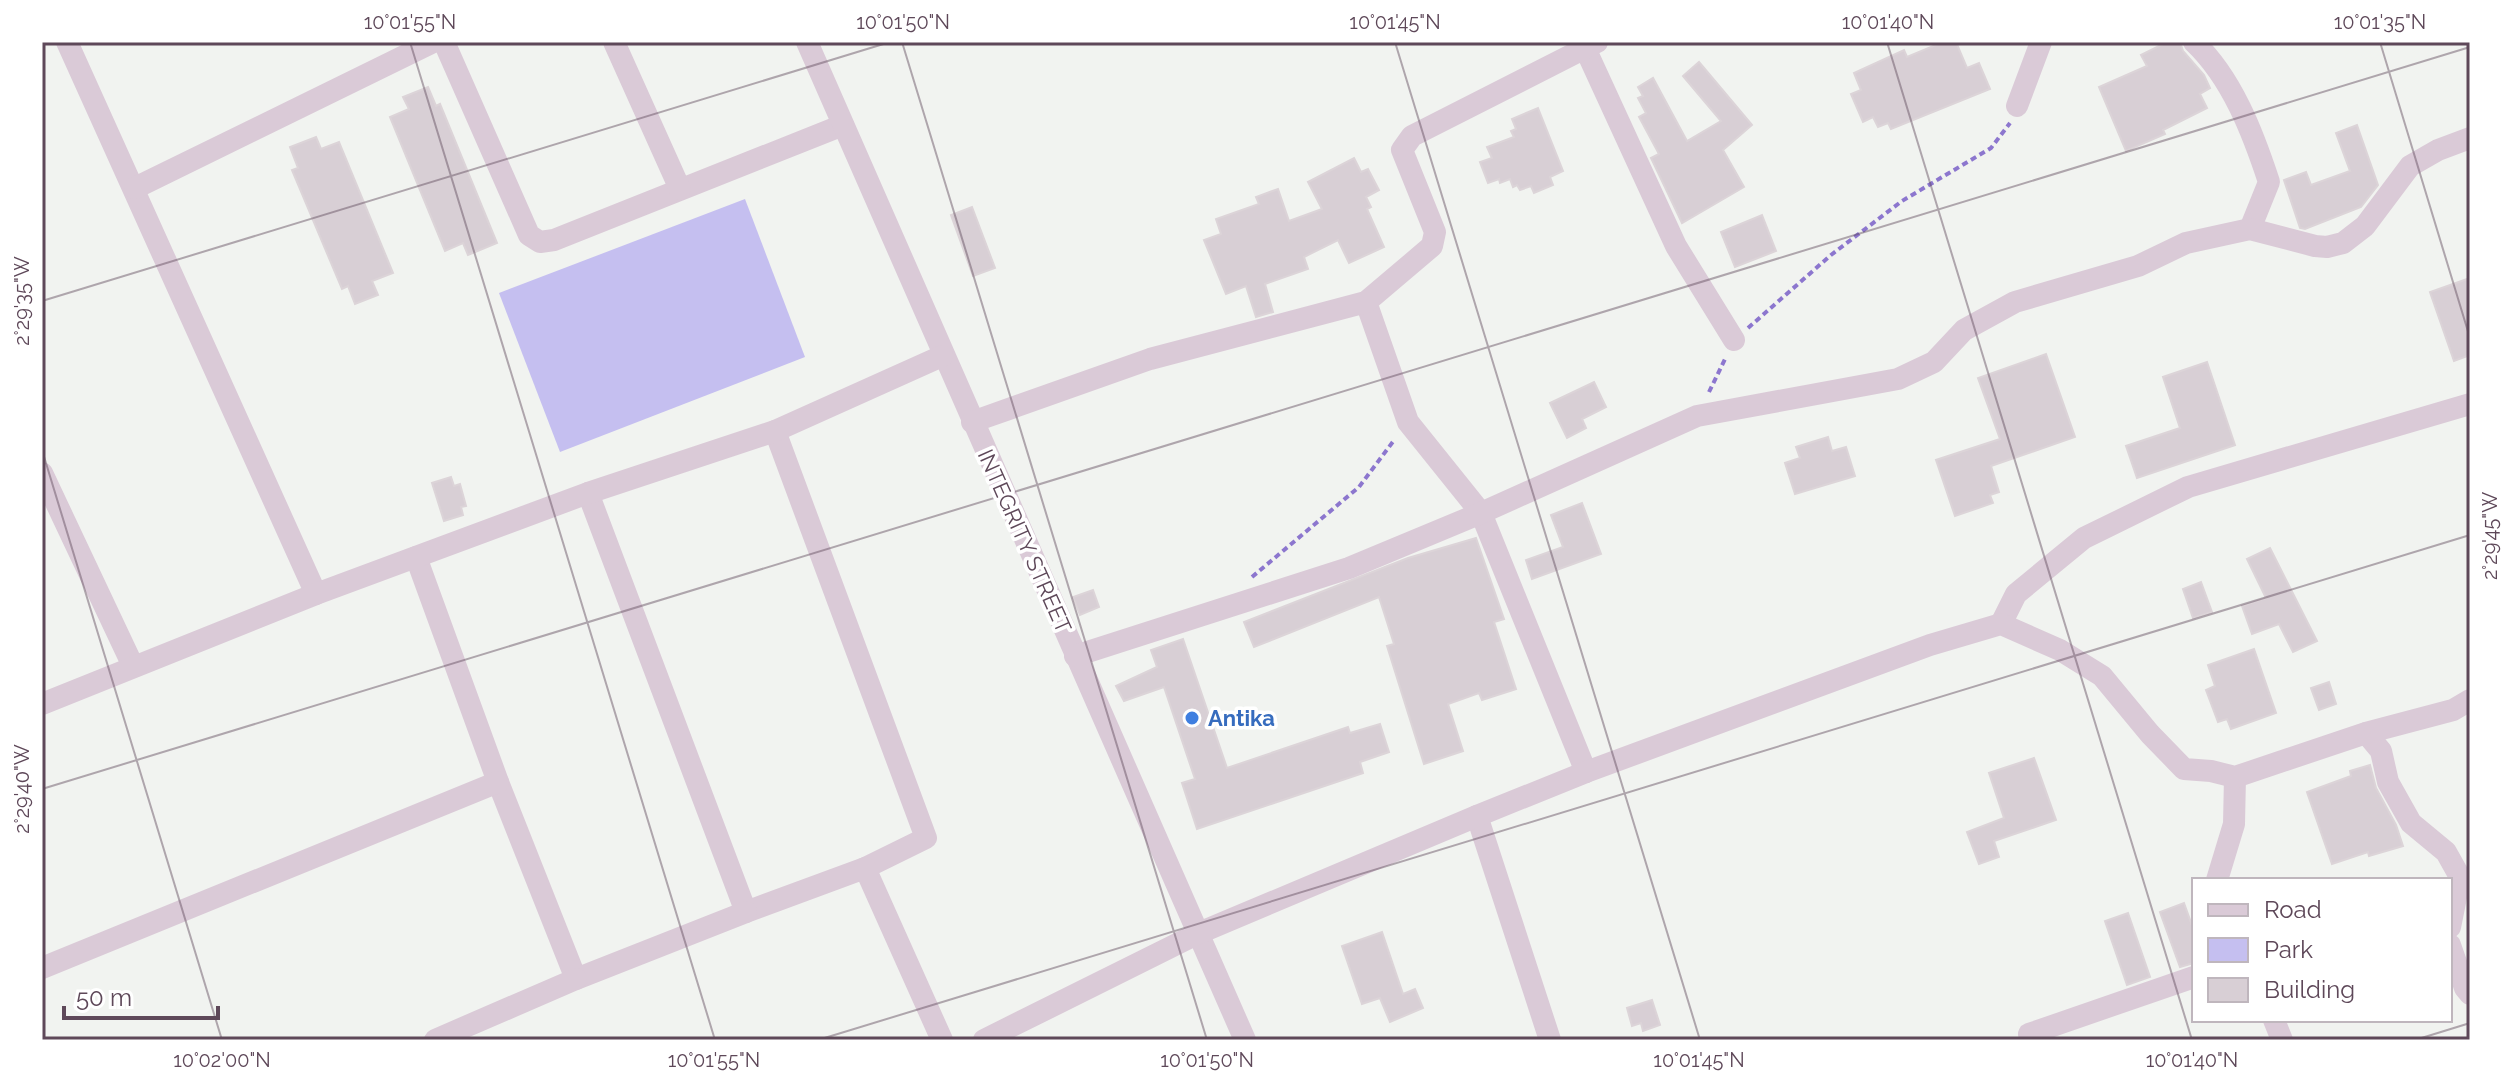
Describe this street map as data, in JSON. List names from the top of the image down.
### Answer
{
  "streets": {
    "street": ["INTEGRITY STREET"]
  },
  "places": ["Antika"],
  "legend": ["Road", "Park", "Building"],
  "scale_bar": "50 m",
  "coordinates": [
    "10°01'55\"N",
    "10°01'50\"N",
    "10°01'45\"N",
    "10°01'40\"N",
    "10°01'35\"N",
    "2°29'35\"W",
    "2°29'45\"W",
    "2°29'40\"W",
    "10°02'00\"N"
  ]
}
